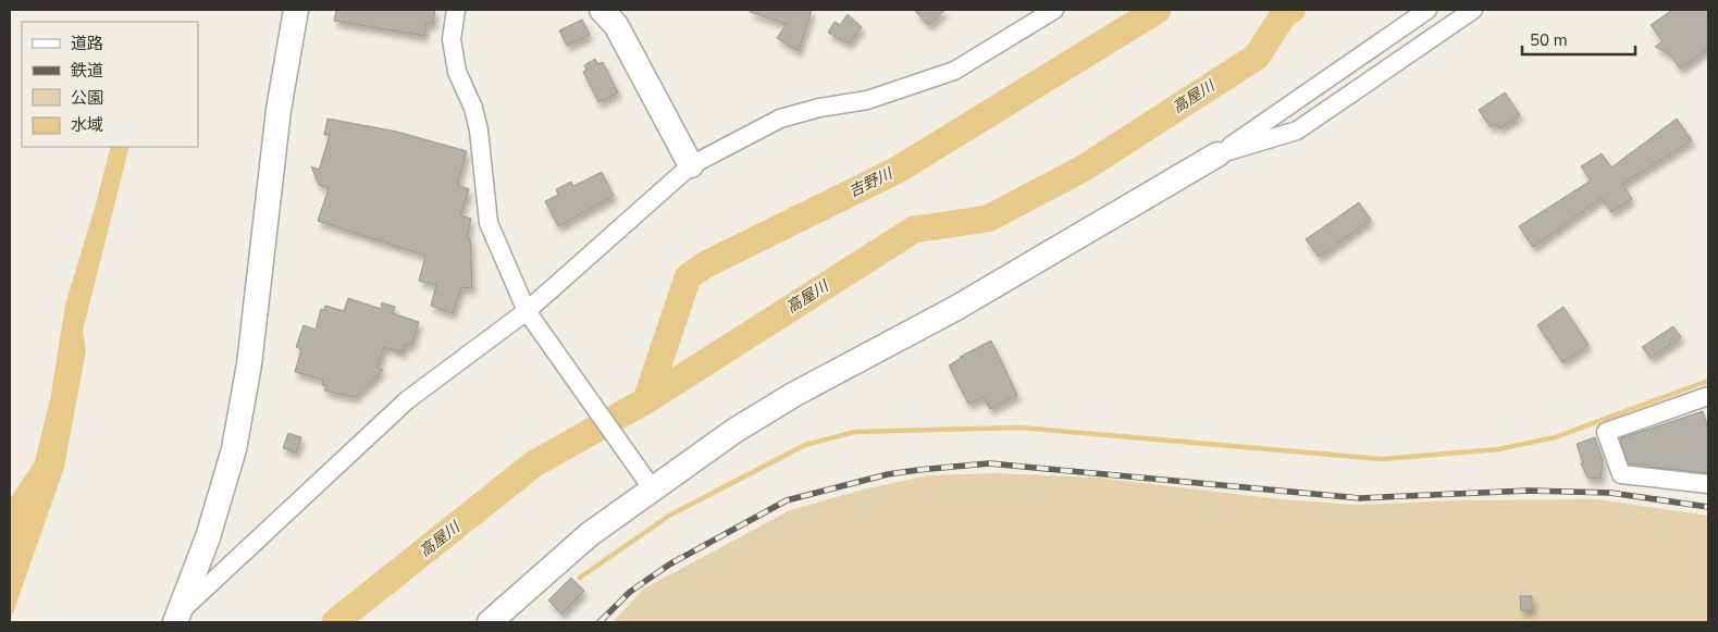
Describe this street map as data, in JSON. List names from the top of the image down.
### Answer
{
  "water": ["高屋川", "吉野川"],
  "legend": [
    "道路",
    "鉄道",
    "公園",
    "水域"
  ],
  "scale_bar": "50 m"
}
